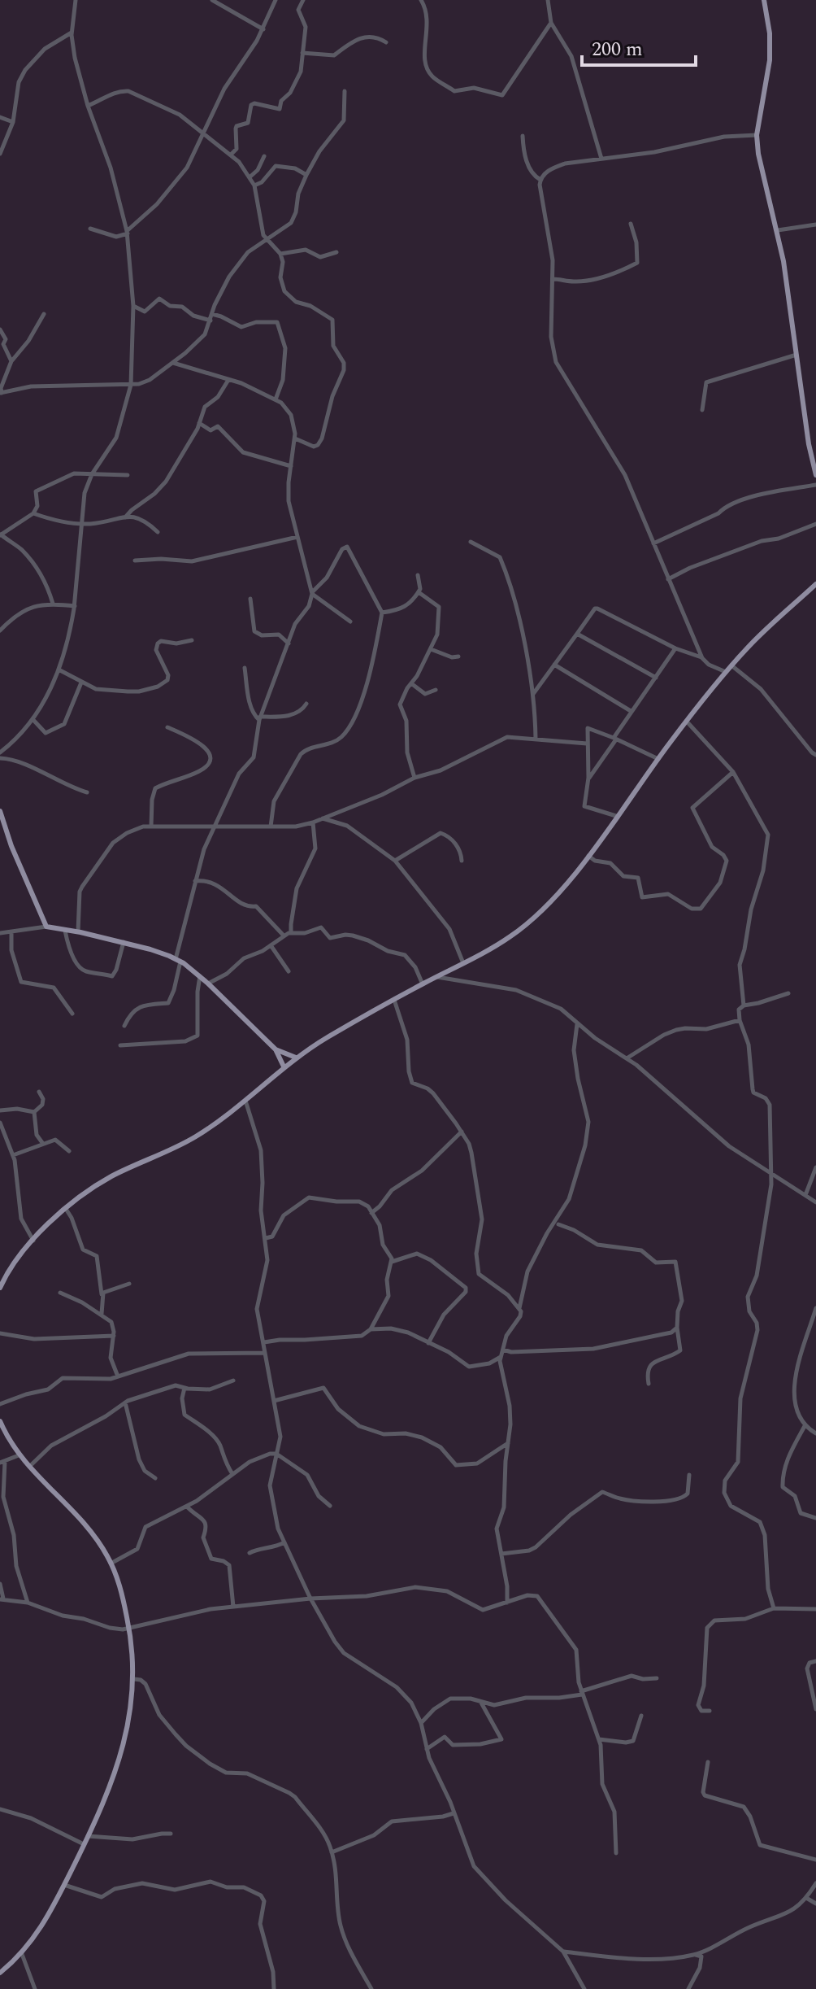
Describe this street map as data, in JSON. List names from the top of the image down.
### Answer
{
  "scale_bar": "200 m"
}
